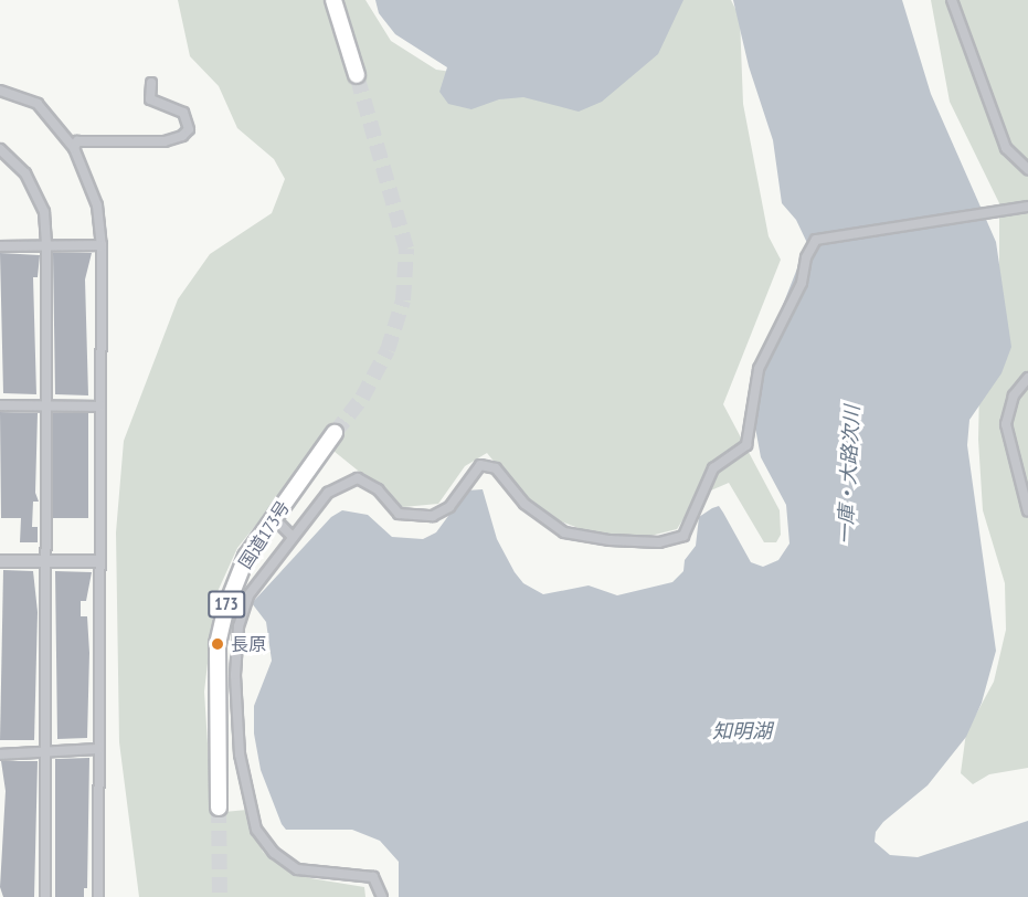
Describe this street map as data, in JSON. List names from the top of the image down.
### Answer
{
  "streets": {
    "highway": ["国道173号", "173"]
  },
  "water": ["一庫・大路次川", "知明湖"],
  "places": ["長原"]
}
